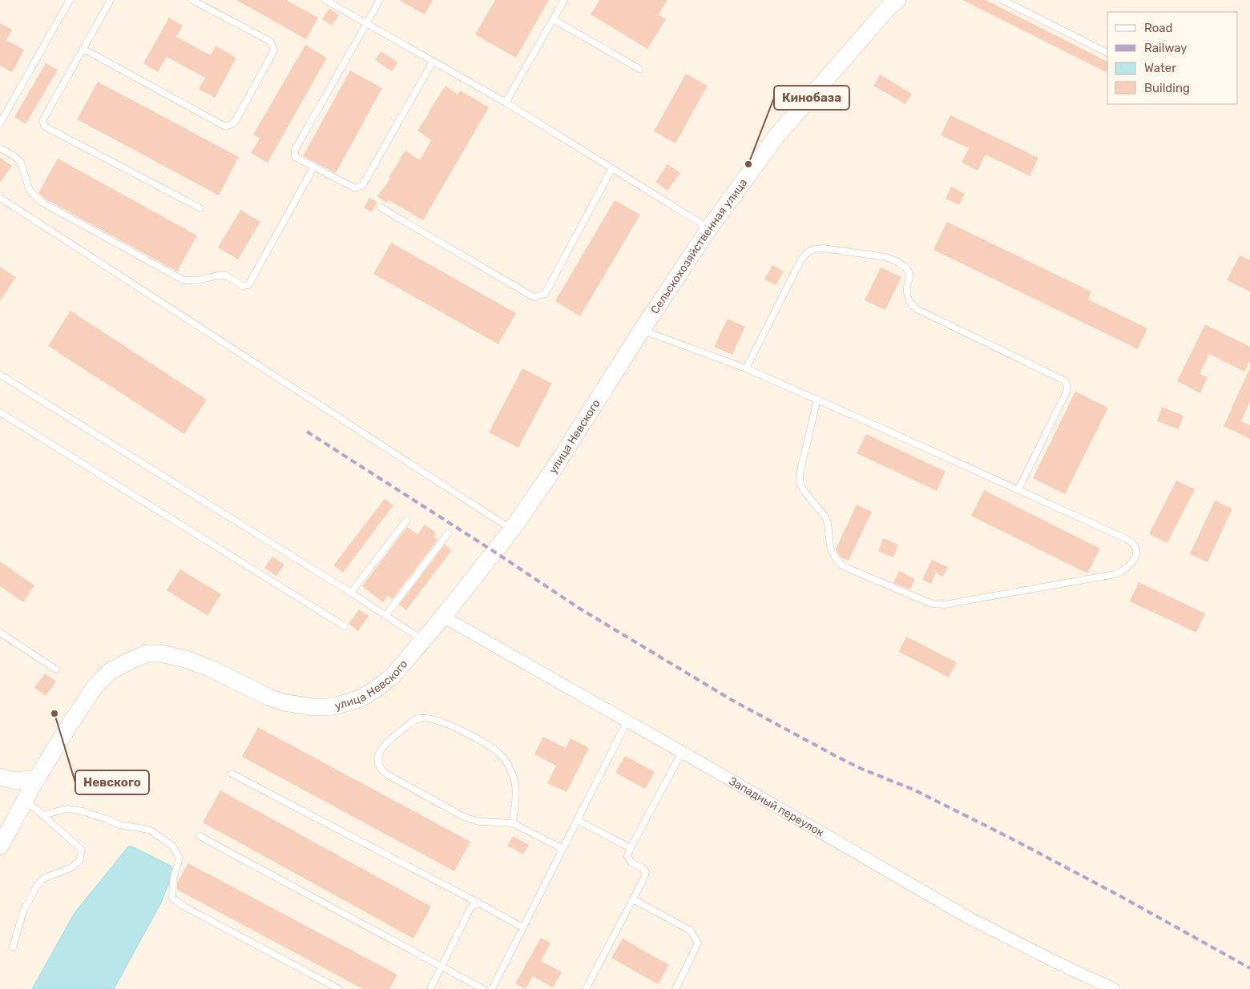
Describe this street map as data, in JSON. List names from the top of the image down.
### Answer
{
  "streets": {
    "main road": ["Сельскохозяйственная улица", "улица Невского"],
    "street": ["Западный переулок"]
  },
  "crossings": [
    ["Сельскохозяйственная улица", "улица Невского"],
    ["улица Невского", "Западный переулок"]
  ],
  "places": ["Кинобаза", "Невского"],
  "legend": [
    "Road",
    "Railway",
    "Water",
    "Building"
  ]
}
